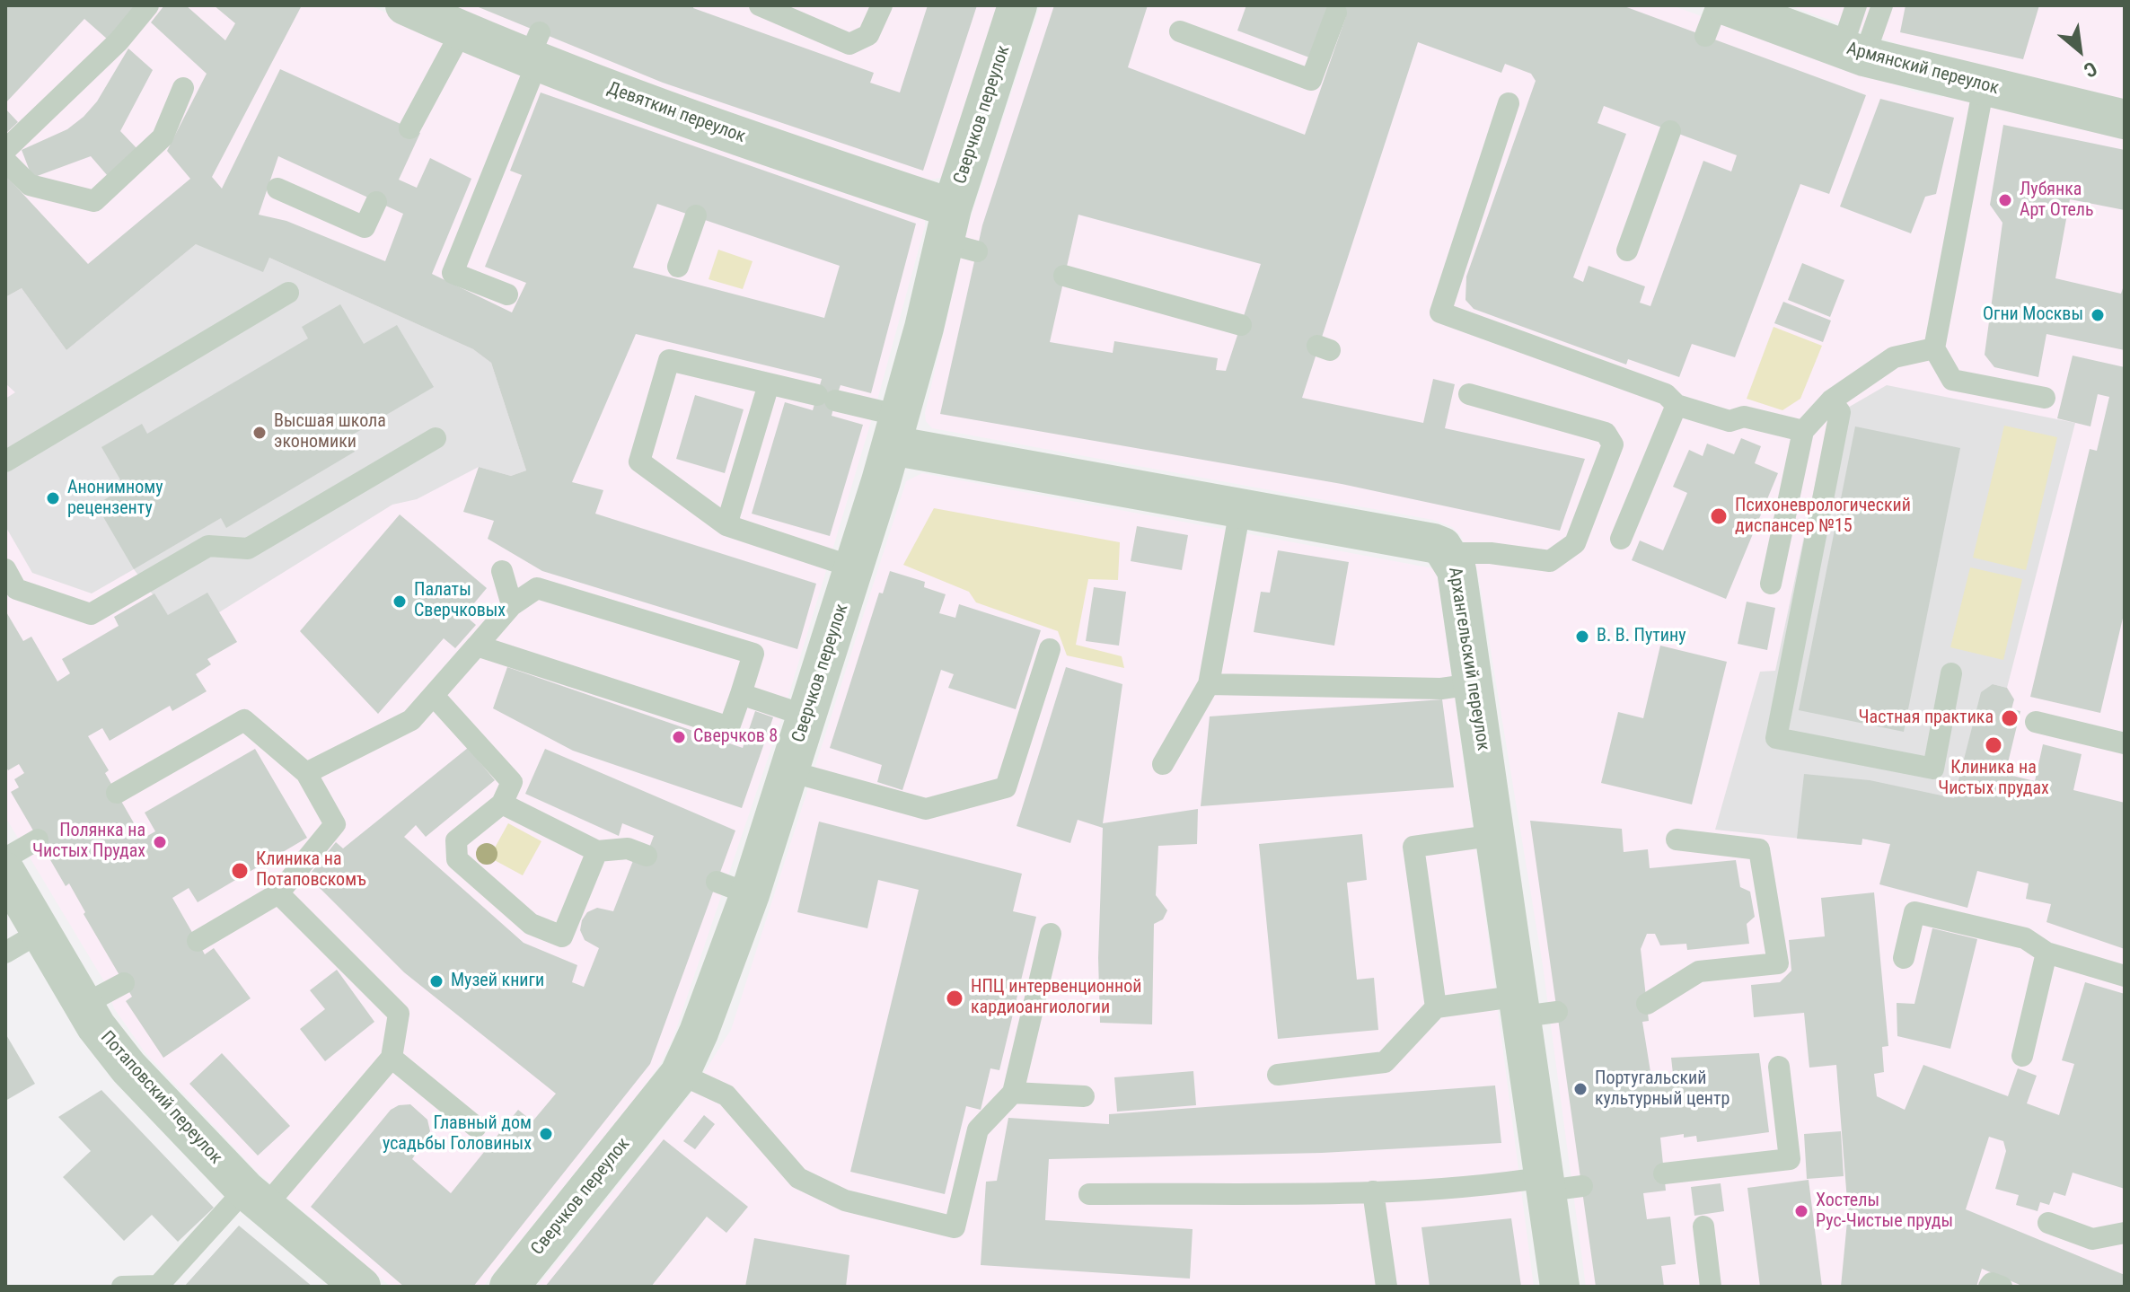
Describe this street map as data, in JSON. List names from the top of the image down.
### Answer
{
  "streets": {
    "street": [
      "Армянский переулок",
      "Девяткин переулок",
      "Сверчков переулок",
      "Архангельский переулок",
      "Потаповский переулок"
    ]
  },
  "crossings": [
    ["Девяткин переулок", "Сверчков переулок"],
    ["Сверчков переулок", "Архангельский переулок"]
  ],
  "places": [
    "Лубянка Арт Отель",
    "Огни Москвы",
    "Высшая школа экономики",
    "Анонимному рецензенту",
    "Психоневрологический диспансер №15",
    "Палаты Сверчковых",
    "В. В. Путину",
    "Частная практика",
    "Сверчков 8",
    "Клиника на Чистых прудах",
    "Полянка на Чистых Прудах",
    "Клиника на Потаповскомъ",
    "Музей книги",
    "НПЦ интервенционной кардиоангиологии",
    "Португальский культурный центр",
    "Главный дом усадьбы Головиных",
    "Хостелы Рус-Чистые пруды"
  ],
  "north": "bottom right"
}
